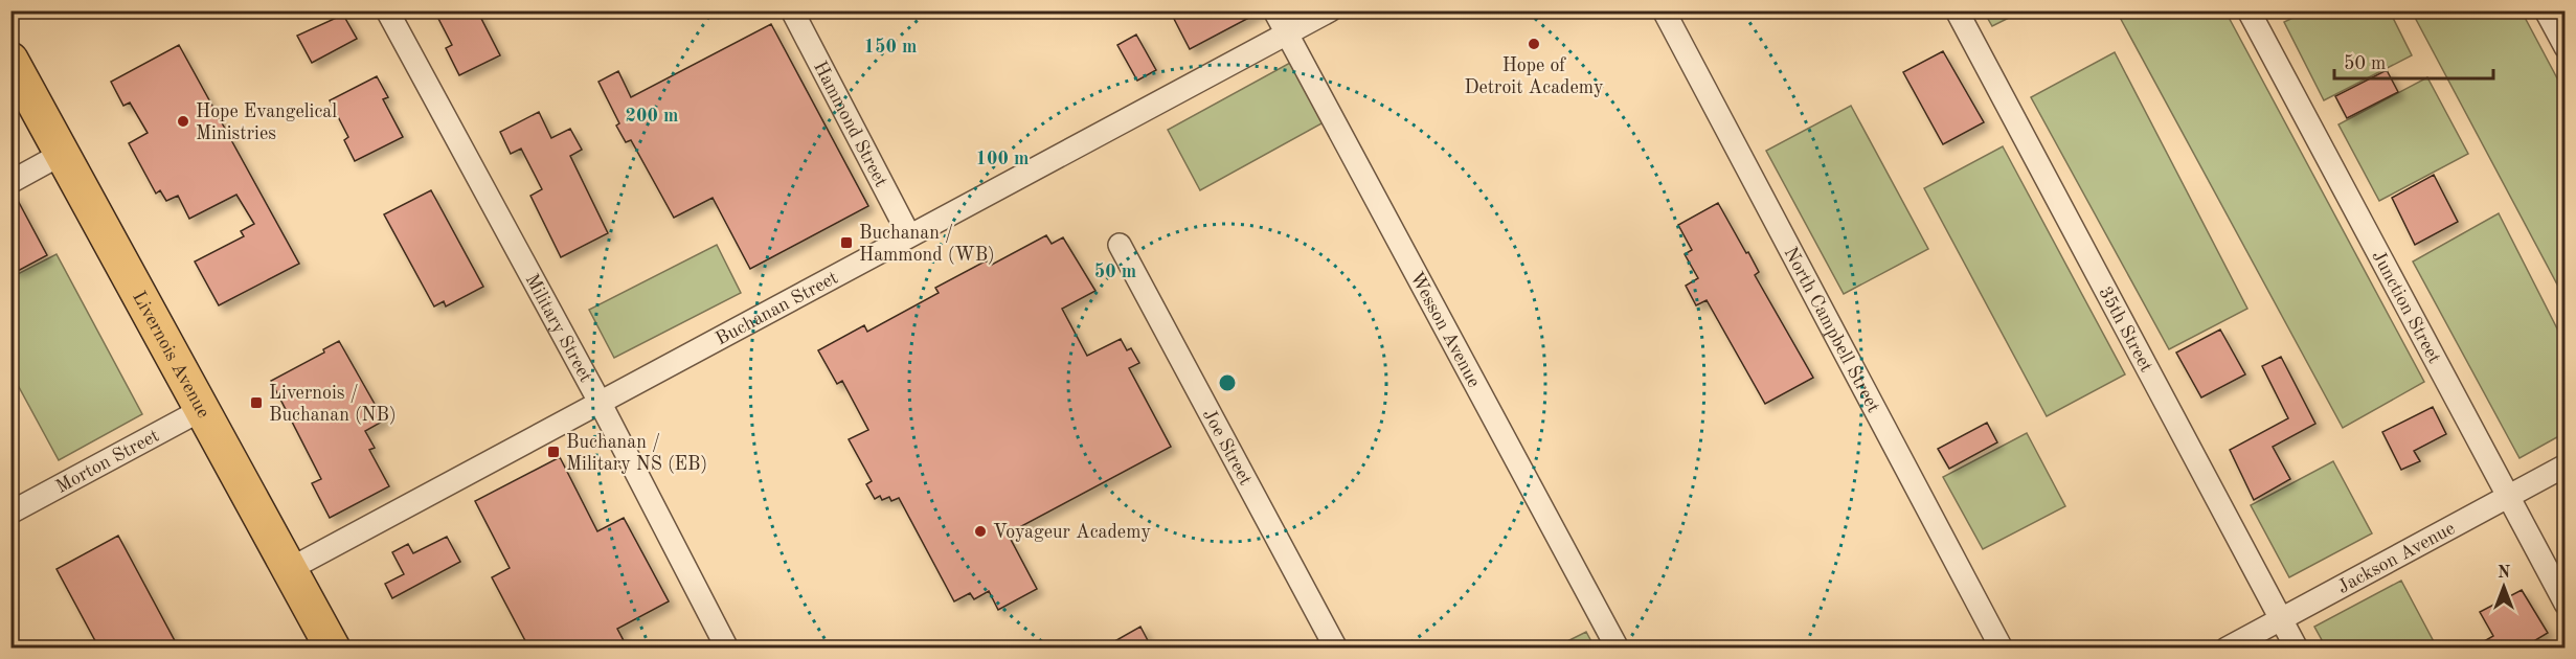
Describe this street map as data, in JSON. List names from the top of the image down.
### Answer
{
  "streets": {
    "main road": ["Livernois Avenue"],
    "street": [
      "Hammond Street",
      "Buchanan Street",
      "Junction Street",
      "Military Street",
      "Wesson Avenue",
      "North Campbell Street",
      "35th Street",
      "Joe Street",
      "Morton Street",
      "Jackson Avenue"
    ]
  },
  "crossings": [
    ["Hammond Street", "Buchanan Street"],
    ["Buchanan Street", "Military Street"],
    ["Buchanan Street", "Wesson Avenue"],
    ["Buchanan Street", "Livernois Avenue"],
    ["Junction Street", "Jackson Avenue"],
    ["35th Street", "Jackson Avenue"],
    ["Livernois Avenue", "Morton Street"]
  ],
  "places": {
    "other": ["Hope of Detroit Academy", "Hope Evangelical Ministries", "Voyageur Academy"],
    "transit": ["Buchanan / Hammond (WB)", "Livernois / Buchanan (NB)", "Buchanan / Military NS (EB)"]
  },
  "scale_bar": "50 m",
  "north": "top",
  "rings": [
    "150 m",
    "200 m",
    "100 m",
    "50 m"
  ]
}
